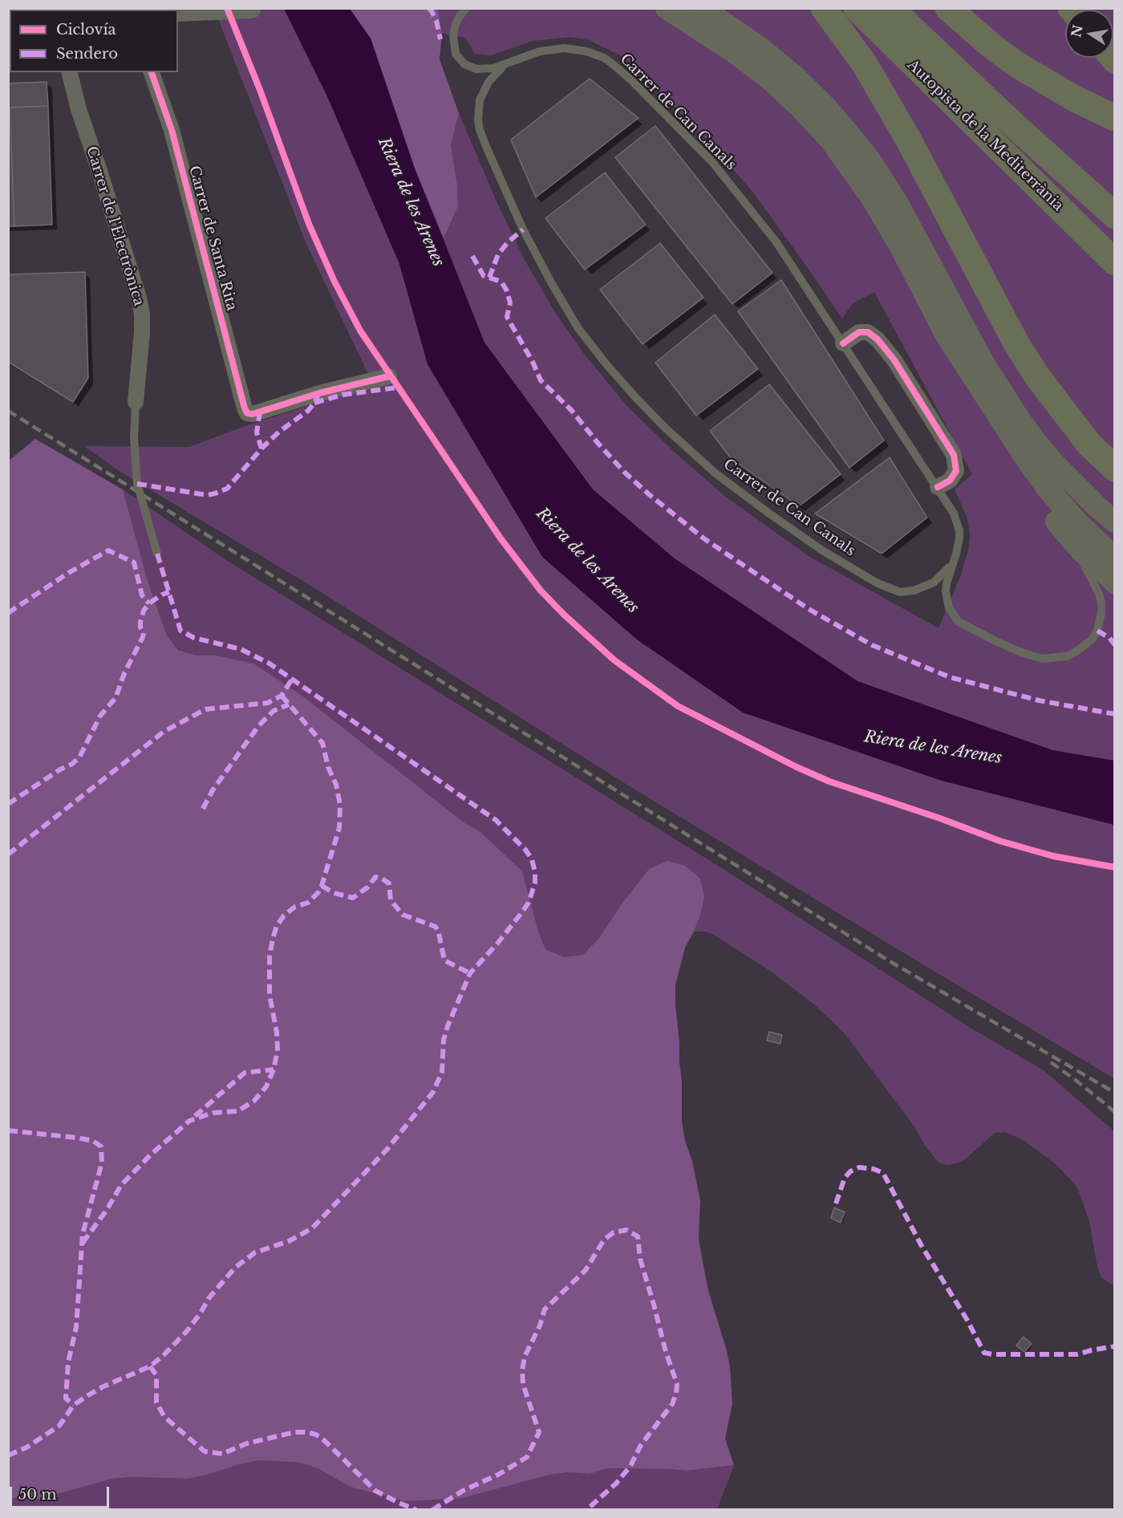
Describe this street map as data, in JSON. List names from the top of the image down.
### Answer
{
  "streets": {
    "highway": ["Autopista de la Mediterrània"],
    "street": ["Carrer de l'Electrònica", "Carrer de Santa Rita"],
    "lane": ["Carrer de Can Canals"]
  },
  "water": ["Riera de les Arenes"],
  "legend": ["Ciclovía", "Sendero"],
  "scale_bar": "50 m",
  "north": "left"
}
